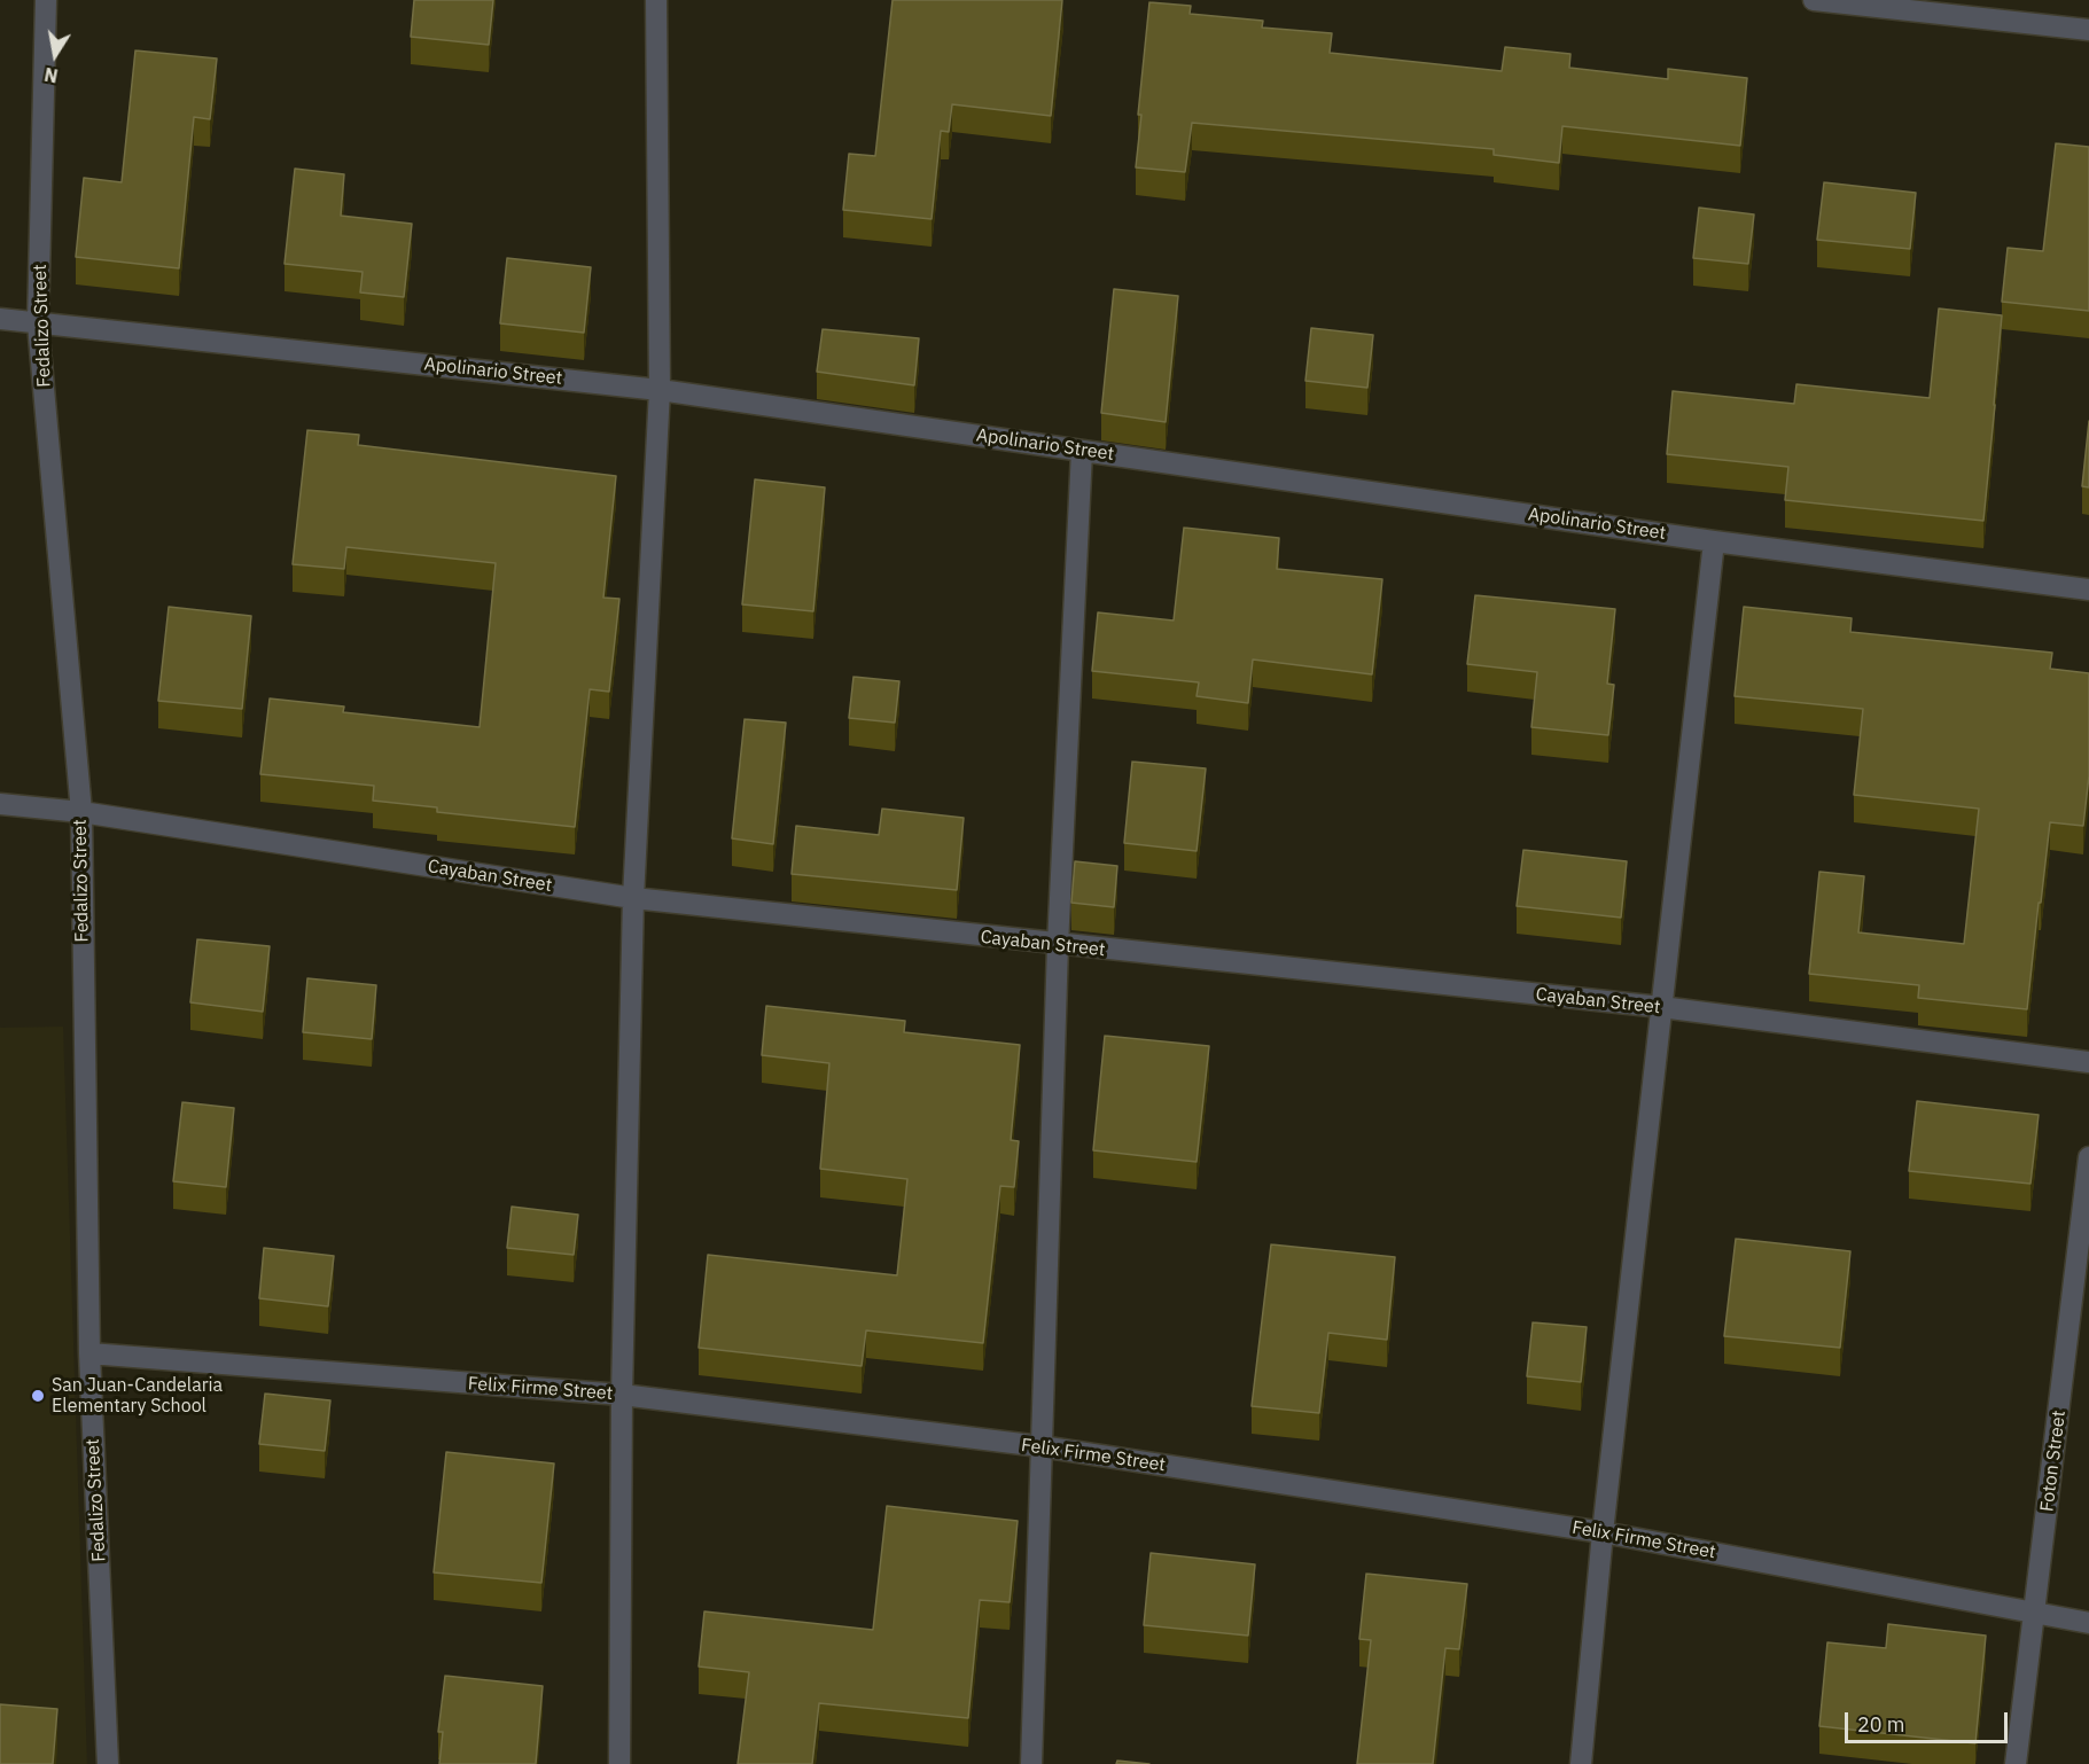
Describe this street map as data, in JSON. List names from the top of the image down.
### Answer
{
  "streets": {
    "street": [
      "Fedalizo Street",
      "Apolinario Street",
      "Cayaban Street",
      "Felix Firme Street",
      "Foton Street"
    ]
  },
  "crossings": [
    ["Fedalizo Street", "Apolinario Street"],
    ["Fedalizo Street", "Cayaban Street"],
    ["Fedalizo Street", "Felix Firme Street"],
    ["Felix Firme Street", "Foton Street"]
  ],
  "places": ["San Juan-Candelaria Elementary School"],
  "scale_bar": "20 m",
  "north": "bottom"
}
